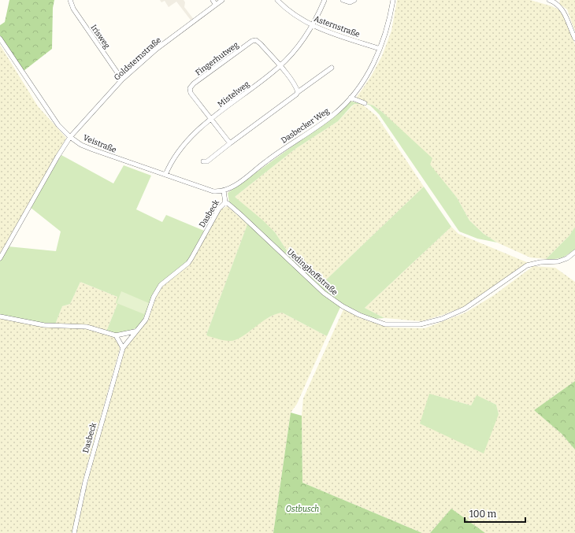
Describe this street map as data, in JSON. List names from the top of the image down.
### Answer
{
  "streets": {
    "street": [
      "Asternstraße",
      "Irisweg",
      "Goldsternstraße",
      "Fingerhutweg",
      "Mistelweg",
      "Dasbecker Weg",
      "Veistraße",
      "Dasbeck",
      "Uedinghoffstraße"
    ]
  },
  "crossings": [
    ["Asternstraße", "Mistelweg"],
    ["Asternstraße", "Dasbecker Weg"],
    ["Irisweg", "Goldsternstraße"],
    ["Goldsternstraße", "Veistraße"],
    ["Fingerhutweg", "Mistelweg"],
    ["Mistelweg", "Veistraße"],
    ["Dasbecker Weg", "Veistraße"],
    ["Dasbecker Weg", "Dasbeck"],
    ["Veistraße", "Dasbeck"],
    ["Dasbeck", "Uedinghoffstraße"]
  ],
  "parks": ["Ostbusch"],
  "scale_bar": "100 m"
}
